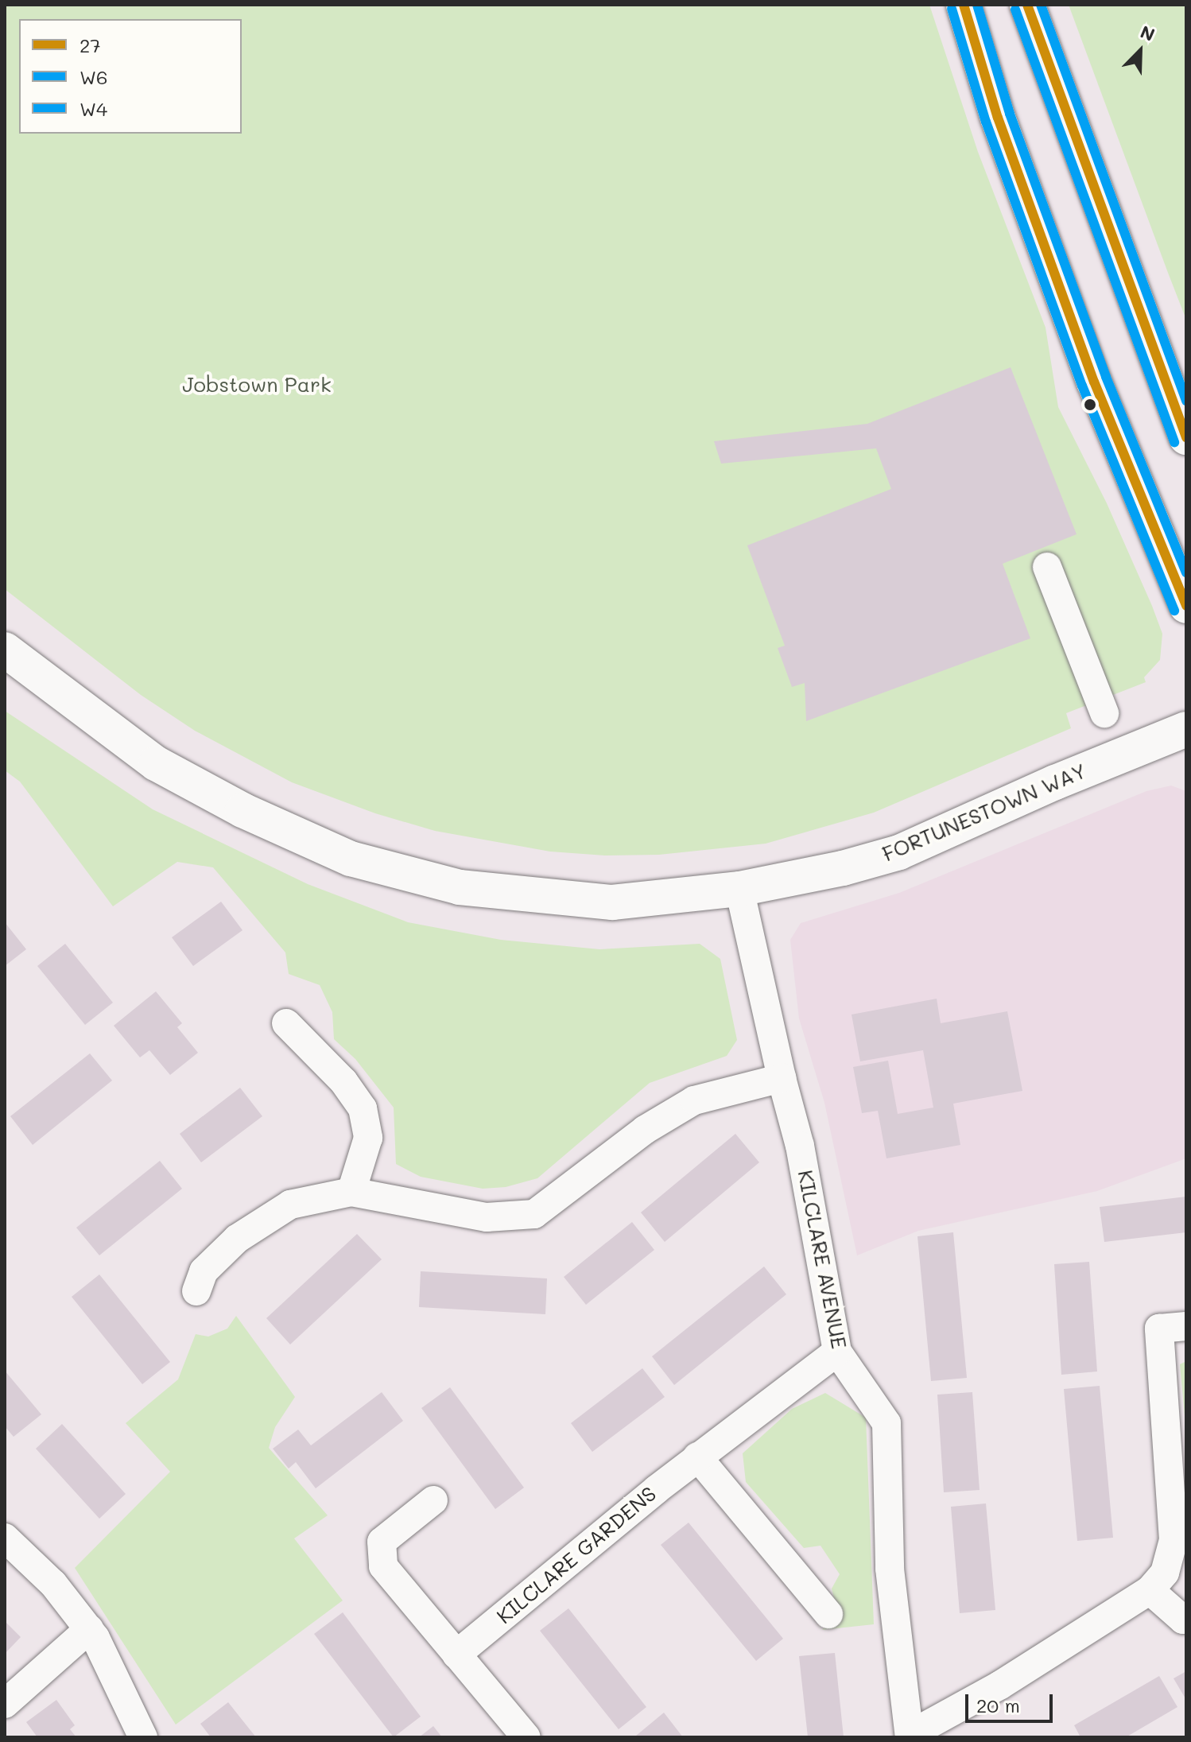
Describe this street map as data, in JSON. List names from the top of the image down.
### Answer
{
  "streets": {
    "street": ["FORTUNESTOWN WAY", "KILCLARE AVENUE", "KILCLARE GARDENS"]
  },
  "crossings": [
    ["FORTUNESTOWN WAY", "KILCLARE AVENUE"],
    ["KILCLARE AVENUE", "KILCLARE GARDENS"]
  ],
  "parks": ["Jobstown Park"],
  "lines": ["transit line 27", "transit line W4", "transit line W6"],
  "legend": ["27", "W6", "W4"],
  "scale_bar": "20 m",
  "north": "top right"
}
